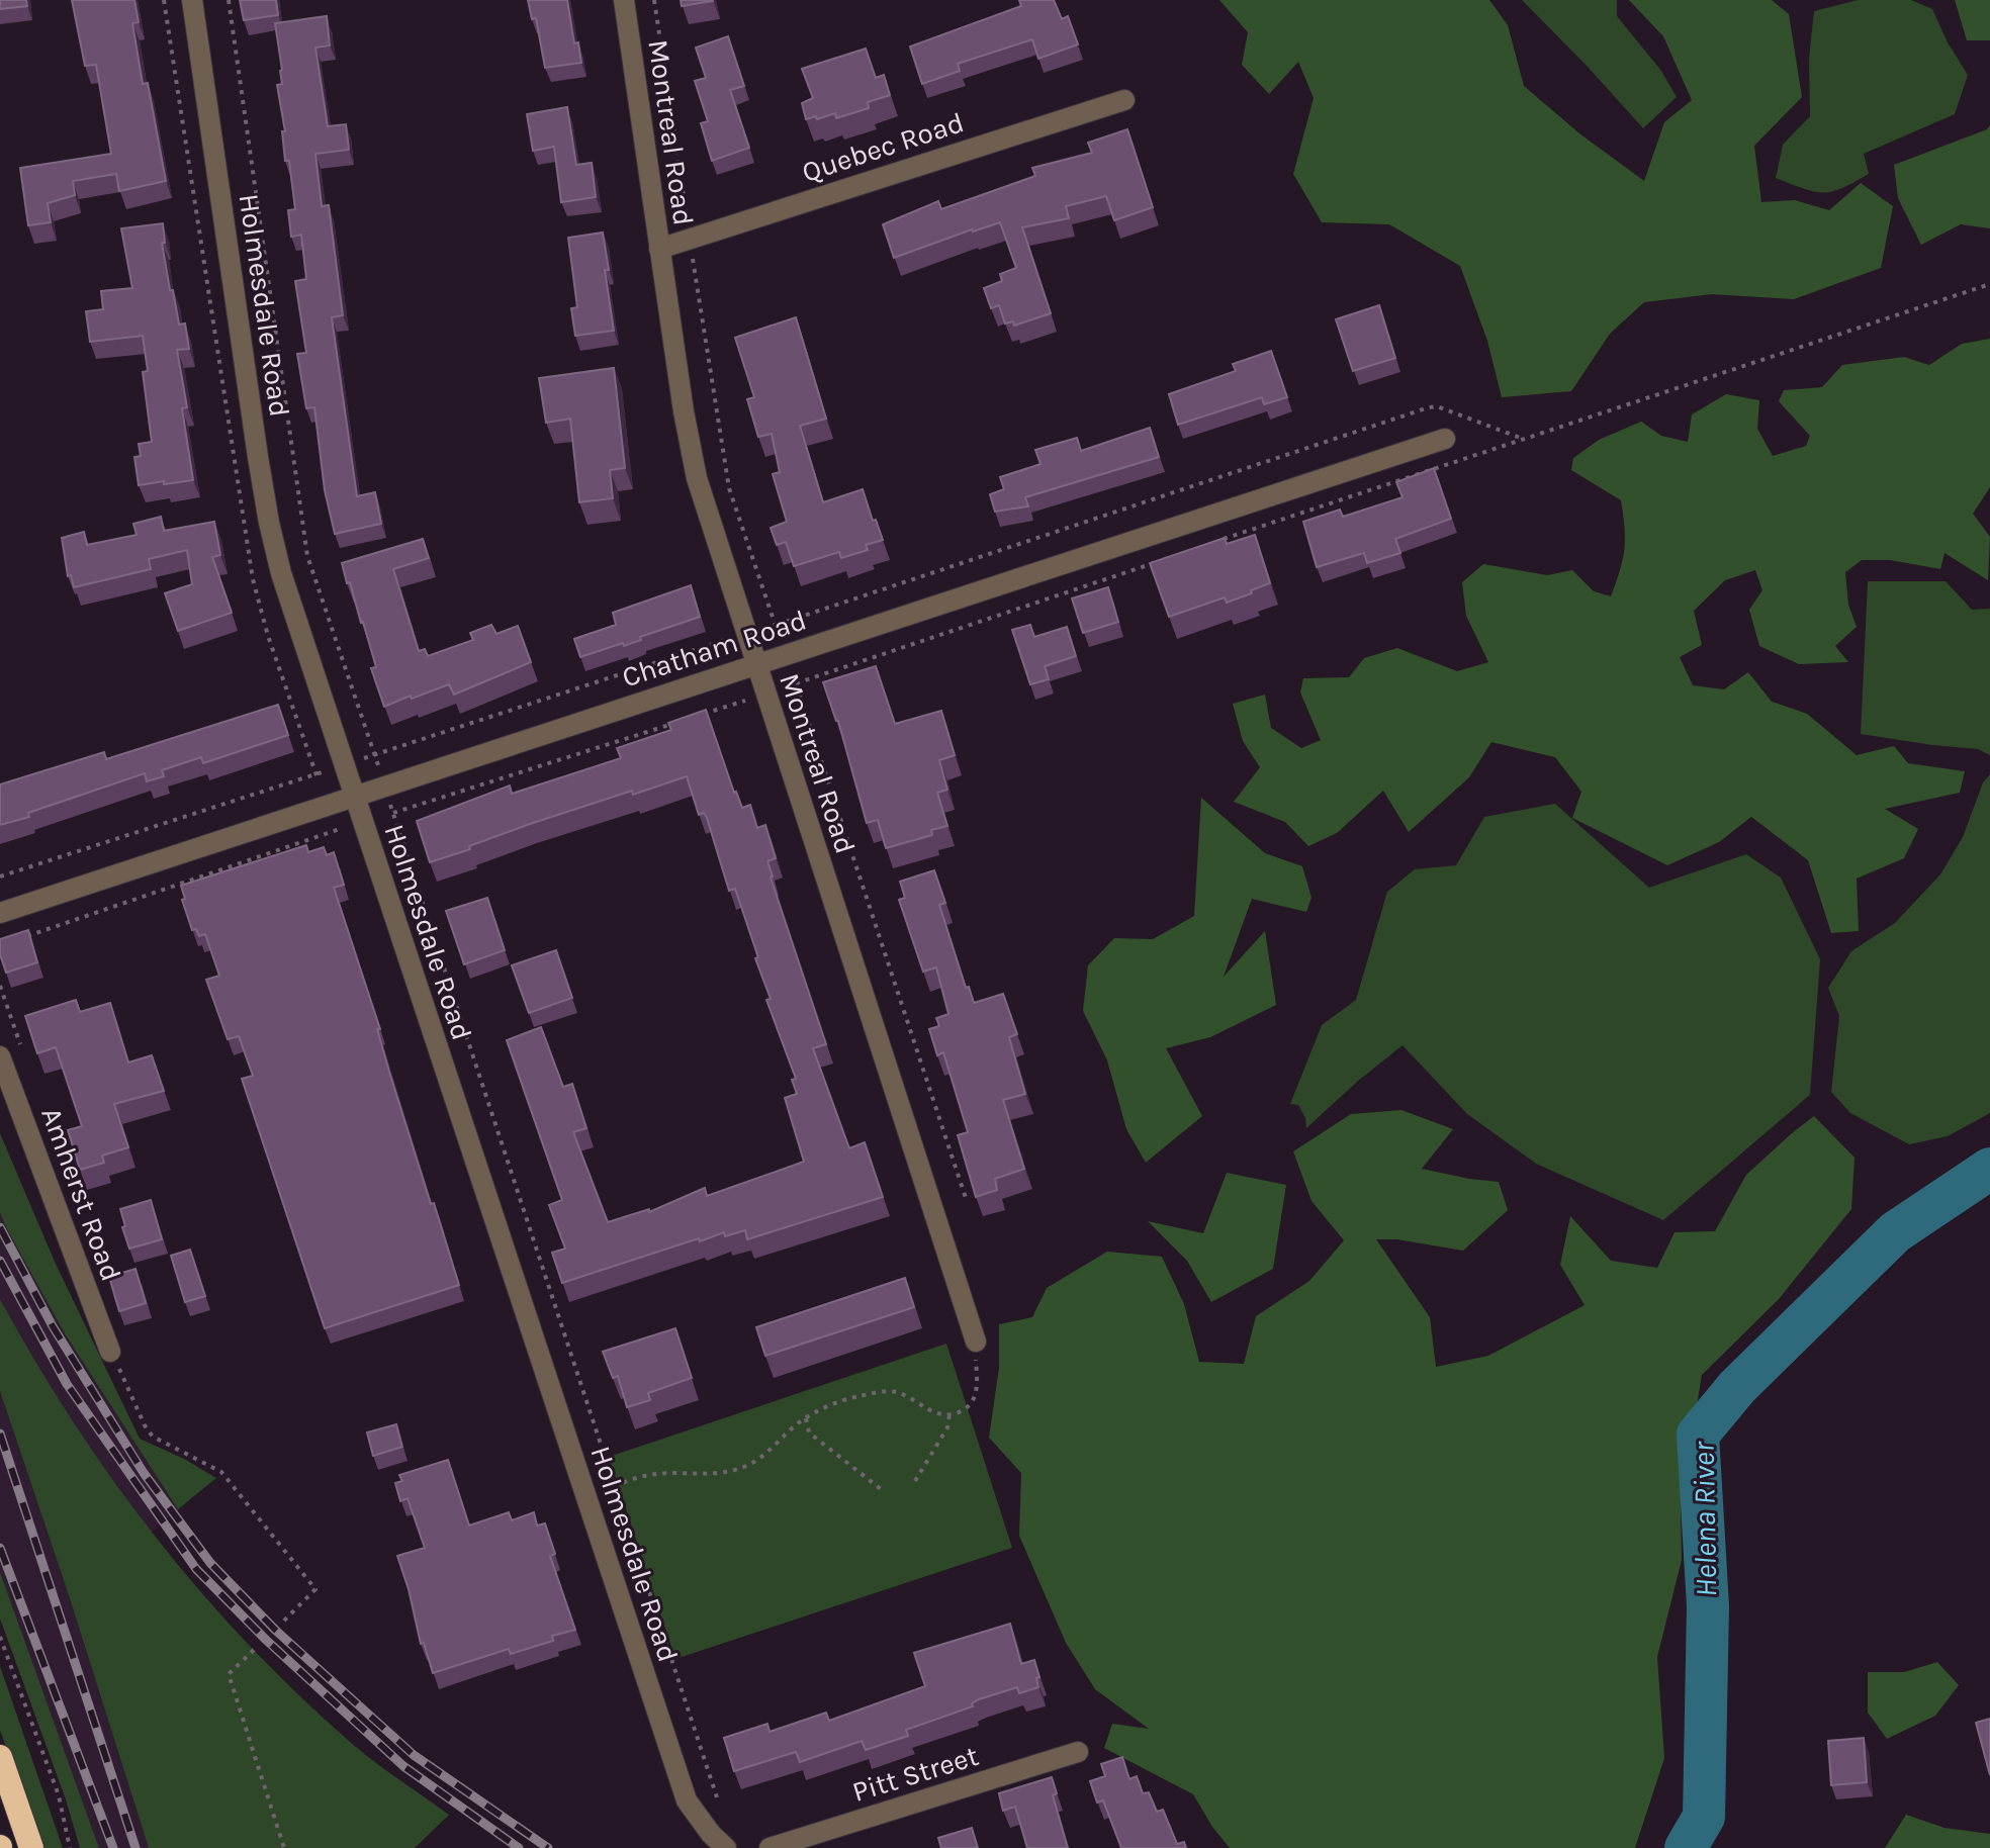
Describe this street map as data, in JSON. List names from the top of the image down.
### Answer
{
  "streets": {
    "street": [
      "Montreal Road",
      "Quebec Road",
      "Holmesdale Road",
      "Chatham Road",
      "Amherst Road",
      "Pitt Street"
    ]
  },
  "crossings": [
    ["Montreal Road", "Quebec Road"],
    ["Montreal Road", "Chatham Road"],
    ["Holmesdale Road", "Chatham Road"]
  ],
  "water": ["Helena River"]
}
